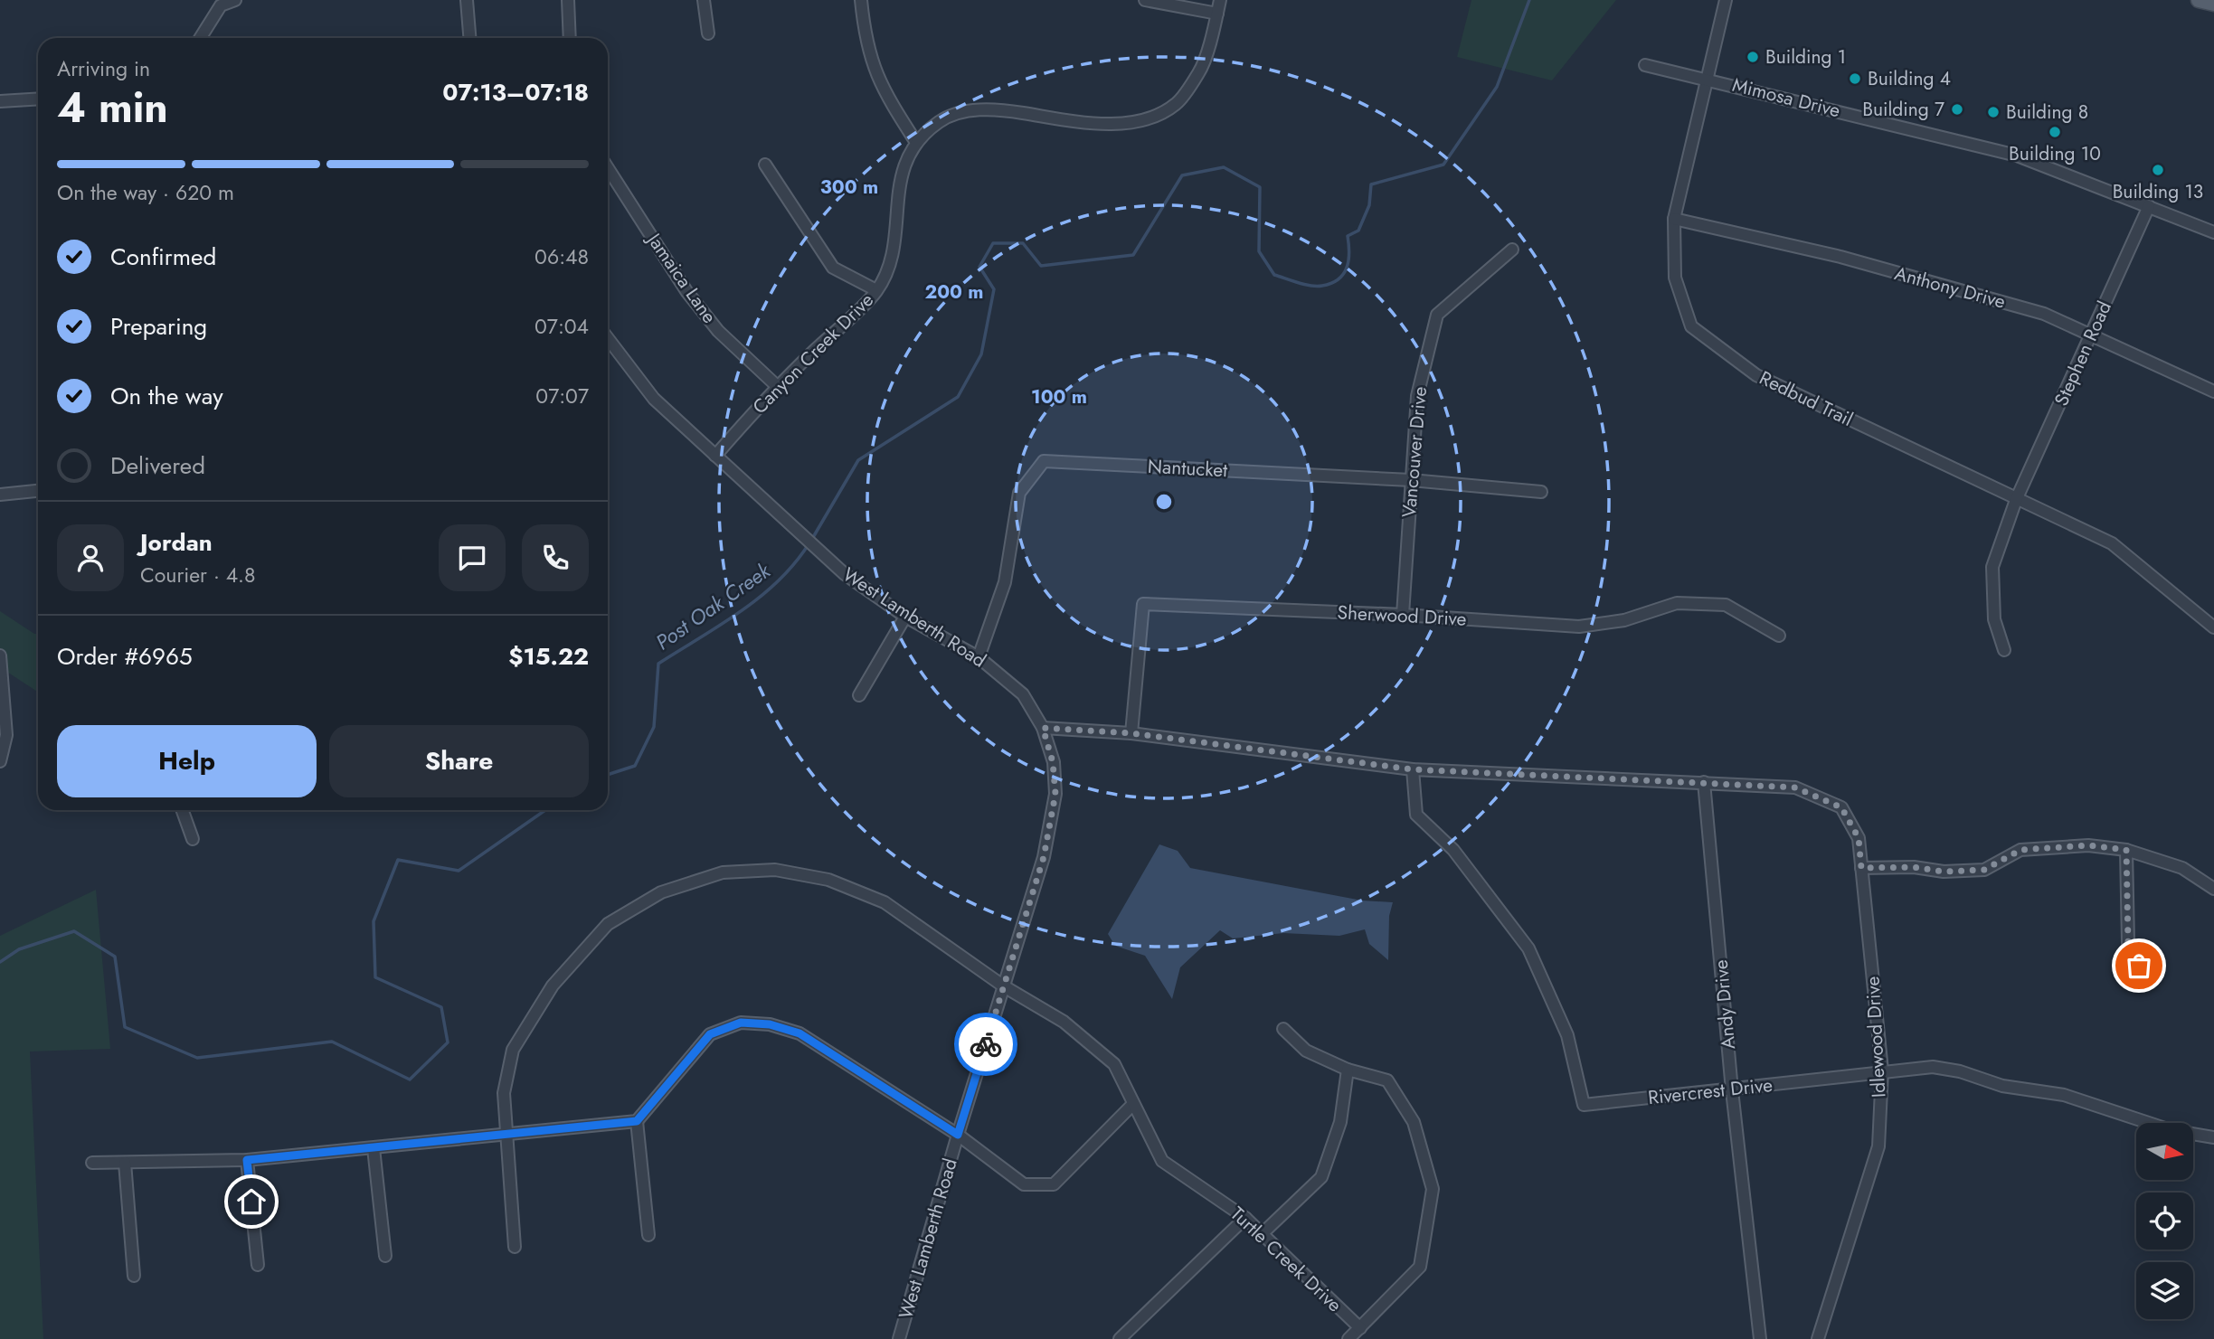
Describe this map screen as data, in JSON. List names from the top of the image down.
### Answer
{
  "streets": {
    "street": [
      "Mimosa Drive",
      "Jamaica Lane",
      "Anthony Drive",
      "Canyon Creek Drive",
      "Stephen Road",
      "Redbud Trail",
      "Vancouver Drive",
      "Nantucket",
      "Sherwood Drive",
      "West Lamberth Road",
      "Andy Drive",
      "Idlewood Drive",
      "Rivercrest Drive",
      "Turtle Creek Drive"
    ]
  },
  "crossings": [
    ["Mimosa Drive", "Stephen Road"],
    ["Mimosa Drive", "Redbud Trail"],
    ["Jamaica Lane", "Canyon Creek Drive"],
    ["Anthony Drive", "Stephen Road"],
    ["Anthony Drive", "Redbud Trail"],
    ["Canyon Creek Drive", "West Lamberth Road"],
    ["Stephen Road", "Redbud Trail"],
    ["Vancouver Drive", "Nantucket"],
    ["Vancouver Drive", "Sherwood Drive"],
    ["Nantucket", "West Lamberth Road"],
    ["West Lamberth Road", "Turtle Creek Drive"],
    ["Andy Drive", "Idlewood Drive"],
    ["Andy Drive", "Rivercrest Drive"],
    ["Idlewood Drive", "Rivercrest Drive"]
  ],
  "water": ["Post Oak Creek"],
  "places": [
    "Building 1",
    "Building 4",
    "Building 7",
    "Building 8",
    "Building 10",
    "Building 13"
  ],
  "north": "right",
  "page": {
    "heading": ["4 min", "Arriving in", "07:13–07:18"],
    "panel": [
      "Jordan",
      "Courier · 4.8",
      "Order #6965",
      "$15.22"
    ],
    "bar": "On the way · 620 m",
    "list": [
      ["Confirmed", "06:48"],
      ["Preparing", "07:04"],
      ["On the way", "07:07"],
      "Delivered"
    ],
    "buttons": ["Help", "Share"]
  },
  "rings": ["300 m", "200 m", "100 m"]
}
